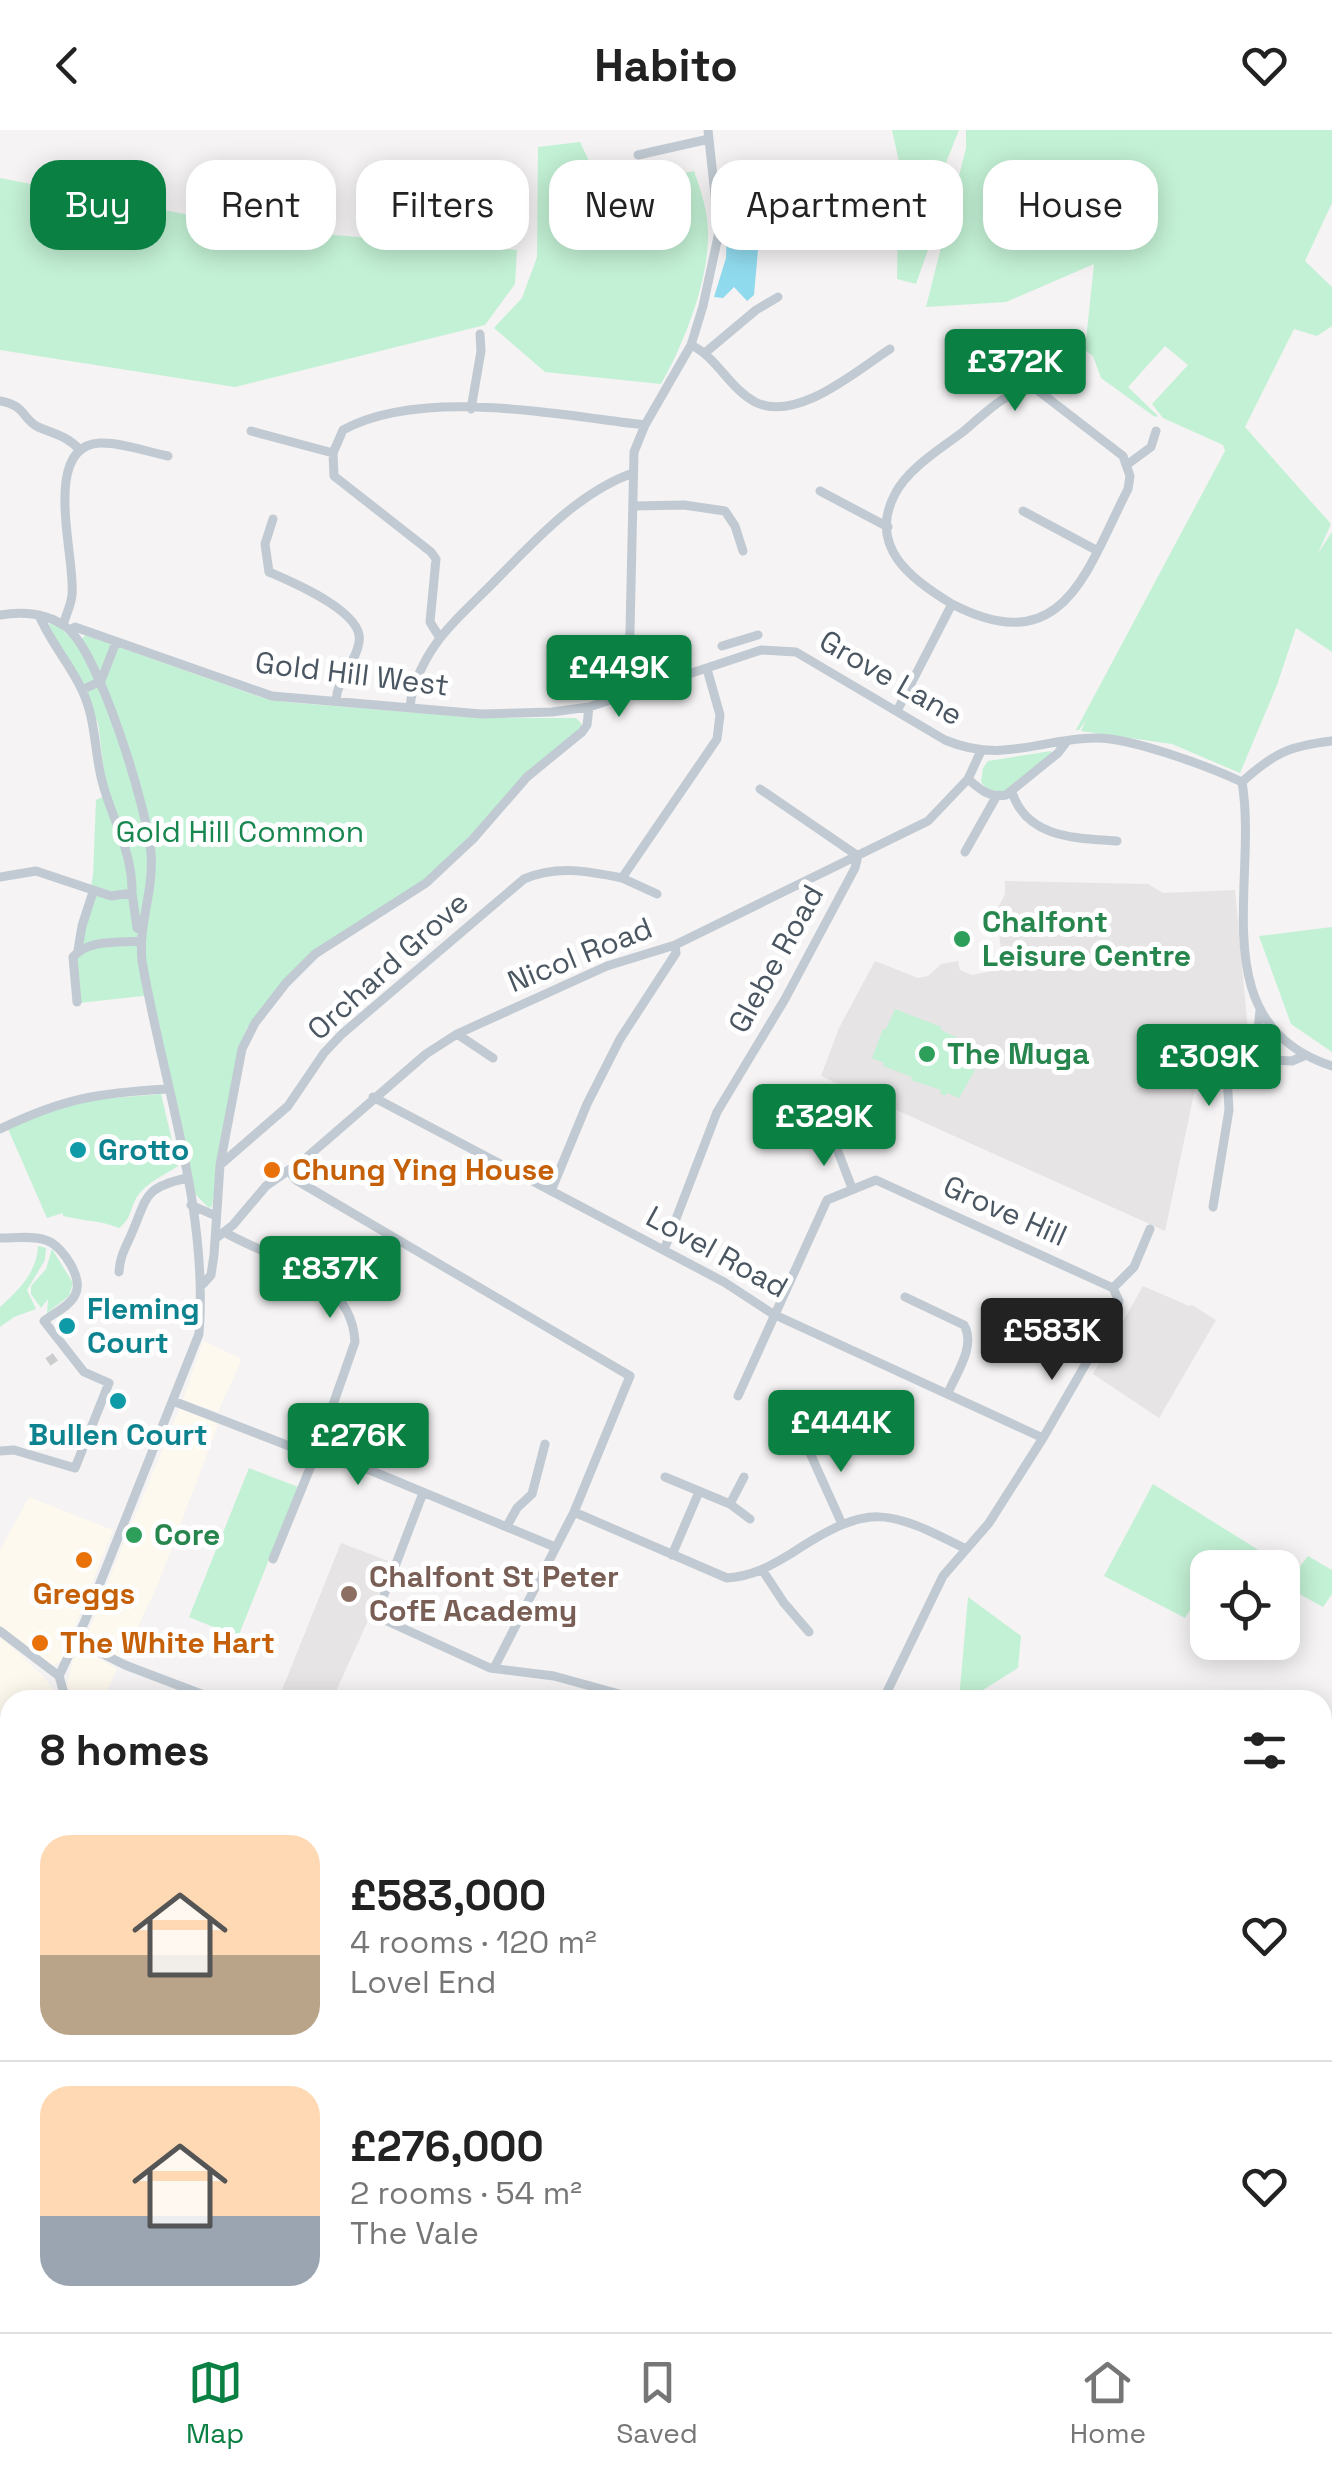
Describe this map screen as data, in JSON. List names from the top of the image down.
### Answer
{
  "streets": {
    "street": [
      "Gold Hill West",
      "Grove Lane",
      "Nicol Road",
      "Glebe Road",
      "Orchard Grove",
      "Grove Hill",
      "Lovel Road"
    ]
  },
  "crossings": [
    ["Gold Hill West", "Grove Lane"],
    ["Grove Lane", "Nicol Road"],
    ["Nicol Road", "Glebe Road"],
    ["Nicol Road", "Lovel Road"],
    ["Glebe Road", "Lovel Road"]
  ],
  "parks": ["Gold Hill Common"],
  "places": [
    "Chalfont Leisure Centre",
    "The Muga",
    "Grotto",
    "Chung Ying House",
    "Fleming Court",
    "Bullen Court",
    "Core",
    "Greggs",
    "Chalfont St Peter CofE Academy",
    "The White Hart"
  ],
  "page": {
    "header": "Habito",
    "chip": [
      "Buy",
      "Rent",
      "Filters",
      "New",
      "Apartment",
      "House"
    ],
    "price": [
      "£372K",
      "£449K",
      "£309K",
      "£329K",
      "£837K",
      "£583K",
      "£444K",
      "£276K"
    ],
    "heading": "8 homes",
    "list": [
      {
        "name": "£583,000",
        "note": "4 rooms · 120 m² · Lovel End"
      },
      {
        "name": "£276,000",
        "note": "2 rooms · 54 m² · The Vale"
      }
    ],
    "tabs": ["Map", "Saved", "Home"]
  }
}
